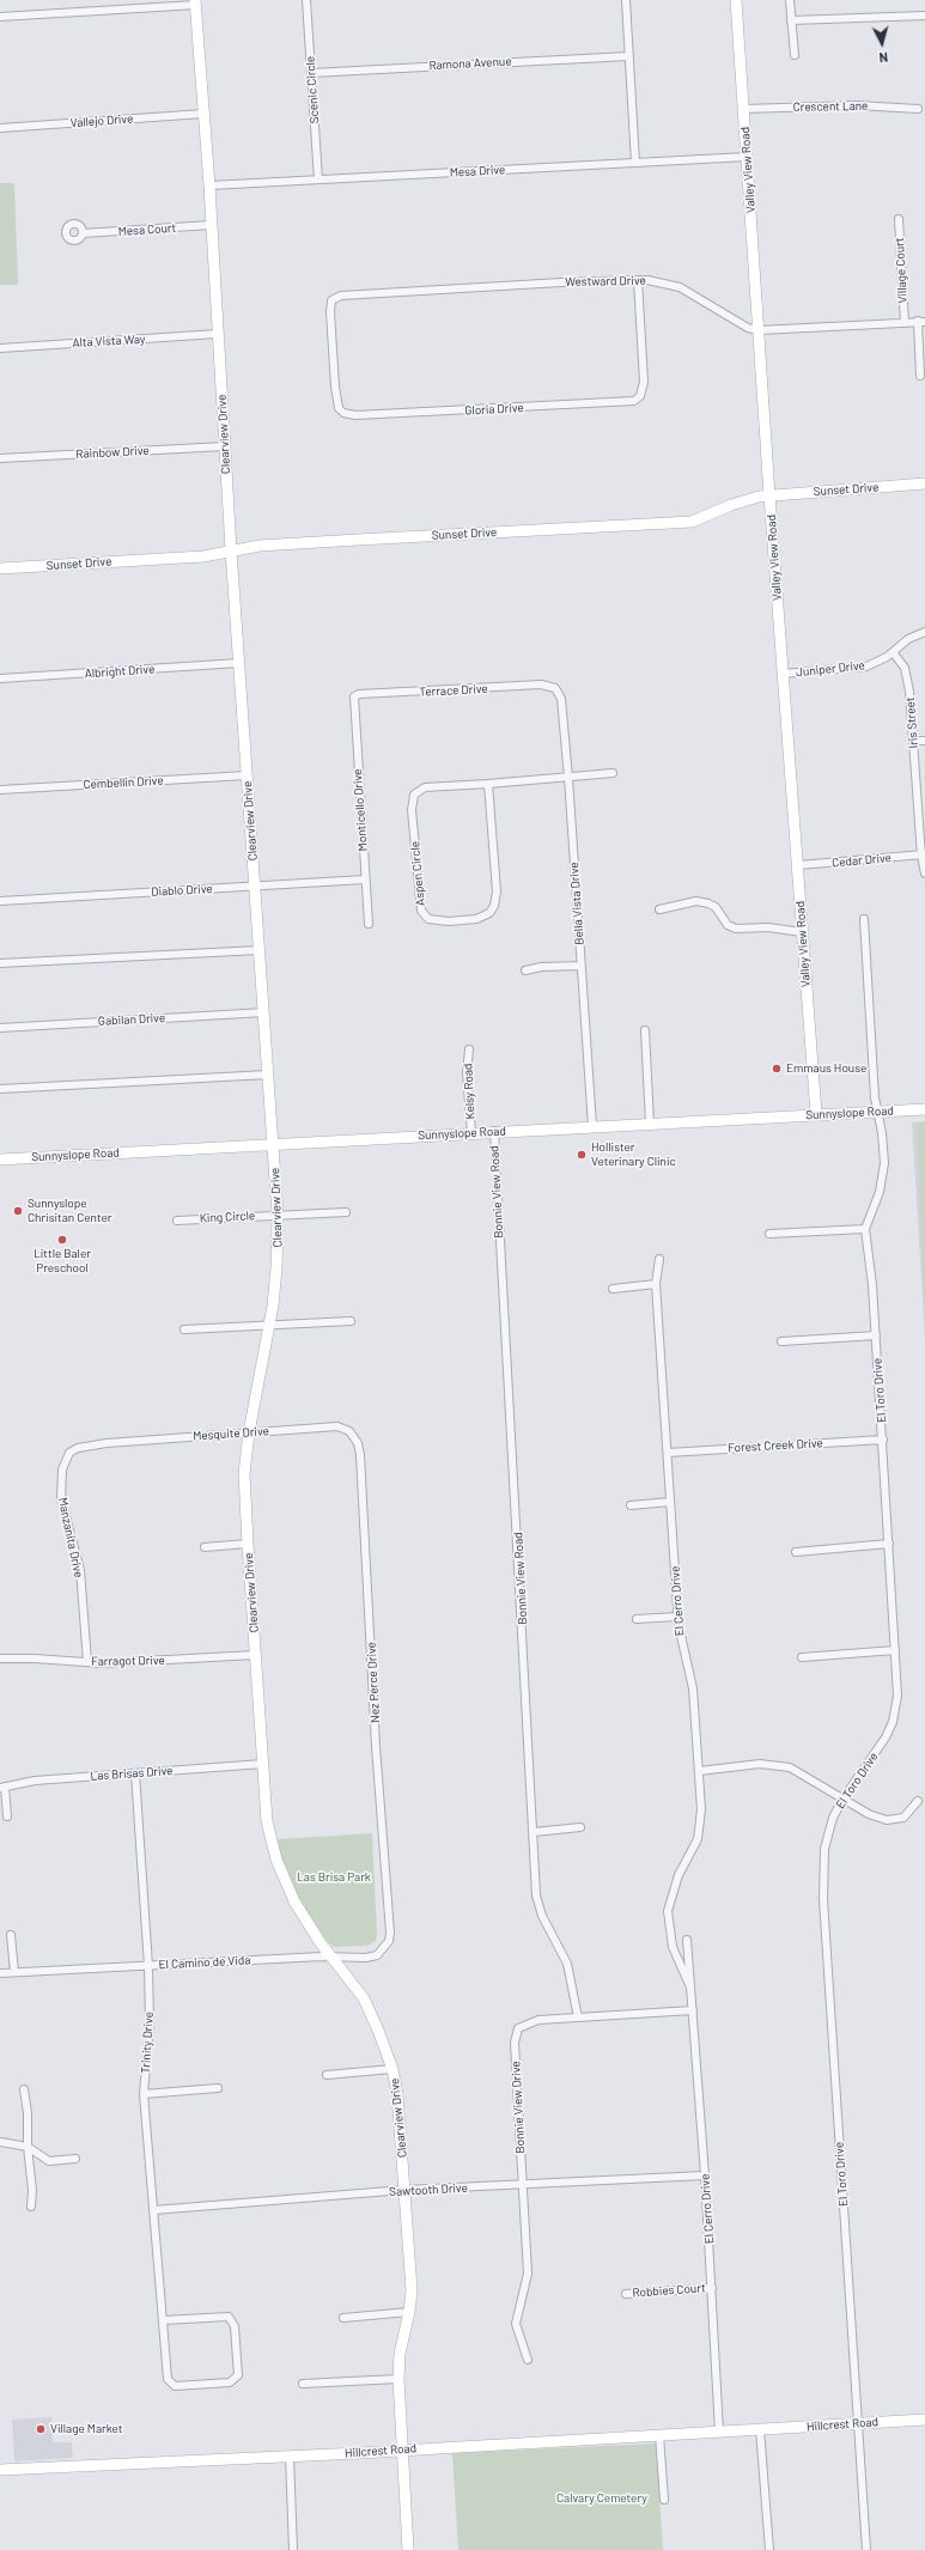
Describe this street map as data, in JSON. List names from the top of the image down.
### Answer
{
  "streets": {
    "street": [
      "Ramona Avenue",
      "Scenic Circle",
      "Crescent Lane",
      "Vallejo Drive",
      "Valley View Road",
      "Mesa Drive",
      "Mesa Court",
      "Village Court",
      "Westward Drive",
      "Alta Vista Way",
      "Gloria Drive",
      "Clearview Drive",
      "Rainbow Drive",
      "Sunset Drive",
      "Juniper Drive",
      "Albright Drive",
      "Terrace Drive",
      "Iris Street",
      "Cembellin Drive",
      "Monticello Drive",
      "Cedar Drive",
      "Aspen Circle",
      "Diablo Drive",
      "Bella Vista Drive",
      "Gabilan Drive",
      "Kelsy Road",
      "Sunnyslope Road",
      "Bonnie View Road",
      "King Circle",
      "El Toro Drive",
      "Mesquite Drive",
      "Forest Creek Drive",
      "Manzanita Drive",
      "El Cerro Drive",
      "Farragot Drive",
      "Nez Perce Drive",
      "Las Brisas Drive",
      "El Camino de Vida",
      "Trinity Drive",
      "Bonnie View Drive",
      "Sawtooth Drive",
      "Robbies Court",
      "Hillcrest Road"
    ]
  },
  "crossings": [
    ["Ramona Avenue", "Scenic Circle"],
    ["Scenic Circle", "Mesa Drive"],
    ["Crescent Lane", "Valley View Road"],
    ["Vallejo Drive", "Clearview Drive"],
    ["Valley View Road", "Mesa Drive"],
    ["Valley View Road", "Westward Drive"],
    ["Valley View Road", "Sunset Drive"],
    ["Valley View Road", "Juniper Drive"],
    ["Valley View Road", "Cedar Drive"],
    ["Valley View Road", "Sunnyslope Road"],
    ["Mesa Drive", "Clearview Drive"],
    ["Mesa Court", "Clearview Drive"],
    ["Village Court", "Westward Drive"],
    ["Westward Drive", "Gloria Drive"],
    ["Alta Vista Way", "Clearview Drive"],
    ["Clearview Drive", "Rainbow Drive"],
    ["Clearview Drive", "Sunset Drive"],
    ["Clearview Drive", "Albright Drive"],
    ["Clearview Drive", "Cembellin Drive"],
    ["Clearview Drive", "Diablo Drive"],
    ["Clearview Drive", "Gabilan Drive"],
    ["Clearview Drive", "Sunnyslope Road"],
    ["Clearview Drive", "King Circle"],
    ["Clearview Drive", "Mesquite Drive"],
    ["Clearview Drive", "Farragot Drive"],
    ["Clearview Drive", "Las Brisas Drive"],
    ["Clearview Drive", "El Camino de Vida"],
    ["Clearview Drive", "Sawtooth Drive"],
    ["Clearview Drive", "Hillcrest Road"],
    ["Juniper Drive", "Iris Street"],
    ["Terrace Drive", "Monticello Drive"],
    ["Terrace Drive", "Bella Vista Drive"],
    ["Iris Street", "Cedar Drive"],
    ["Monticello Drive", "Diablo Drive"],
    ["Aspen Circle", "Bella Vista Drive"],
    ["Bella Vista Drive", "Sunnyslope Road"],
    ["Kelsy Road", "Sunnyslope Road"],
    ["Sunnyslope Road", "Bonnie View Road"],
    ["Sunnyslope Road", "El Toro Drive"],
    ["Bonnie View Road", "Bonnie View Drive"],
    ["El Toro Drive", "Forest Creek Drive"],
    ["El Toro Drive", "Hillcrest Road"],
    ["Mesquite Drive", "Manzanita Drive"],
    ["Mesquite Drive", "Nez Perce Drive"],
    ["Forest Creek Drive", "El Cerro Drive"],
    ["Manzanita Drive", "Farragot Drive"],
    ["El Cerro Drive", "Bonnie View Drive"],
    ["El Cerro Drive", "Sawtooth Drive"],
    ["El Cerro Drive", "Robbies Court"],
    ["El Cerro Drive", "Hillcrest Road"],
    ["Nez Perce Drive", "El Camino de Vida"],
    ["Las Brisas Drive", "Trinity Drive"],
    ["El Camino de Vida", "Trinity Drive"],
    ["Trinity Drive", "Sawtooth Drive"],
    ["Bonnie View Drive", "Sawtooth Drive"]
  ],
  "parks": ["Las Brisa Park", "Calvary Cemetery"],
  "places": [
    "Emmaus House",
    "Hollister Veterinary Clinic",
    "Sunnyslope Chrisitan Center",
    "Little Baler Preschool",
    "Village Market"
  ],
  "north": "bottom"
}
